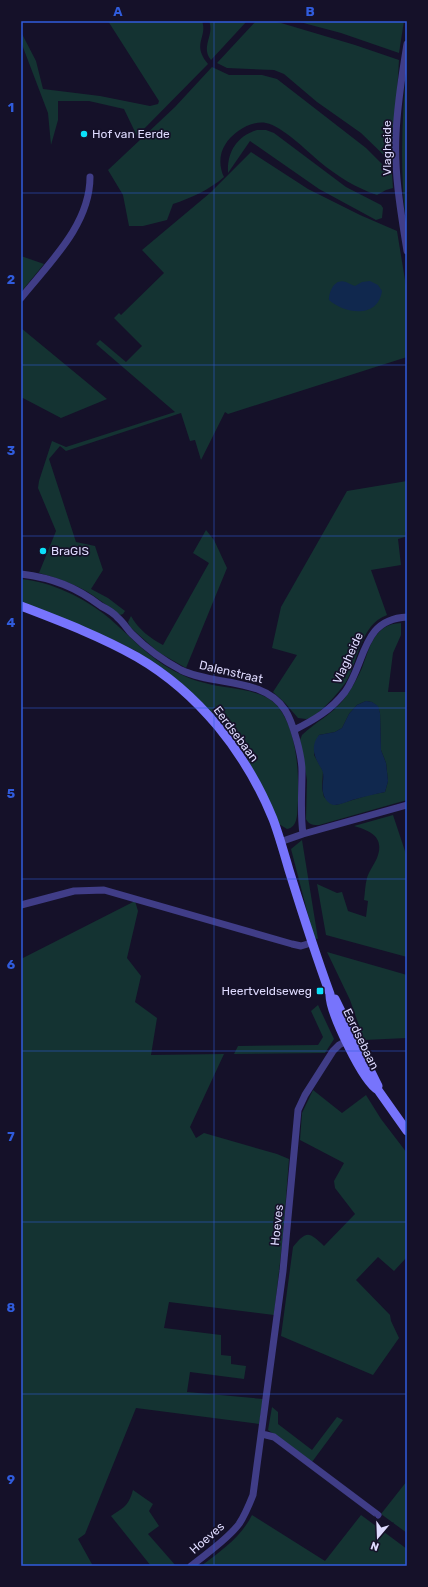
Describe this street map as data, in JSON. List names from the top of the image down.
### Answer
{
  "streets": {
    "main road": ["Eerdsebaan"],
    "street": ["Vlagheide", "Dalenstraat", "Hoeves"]
  },
  "crossings": [
    ["Vlagheide", "Dalenstraat"],
    ["Eerdsebaan", "Hoeves"]
  ],
  "places": {
    "other": ["Hof van Eerde", "BraGIS"],
    "transit": ["Heertveldseweg"]
  },
  "north": "bottom",
  "grid": {
    "columns": ["A", "B"],
    "rows": [
      "1",
      "2",
      "3",
      "4",
      "5",
      "6",
      "7",
      "8",
      "9"
    ]
  }
}
